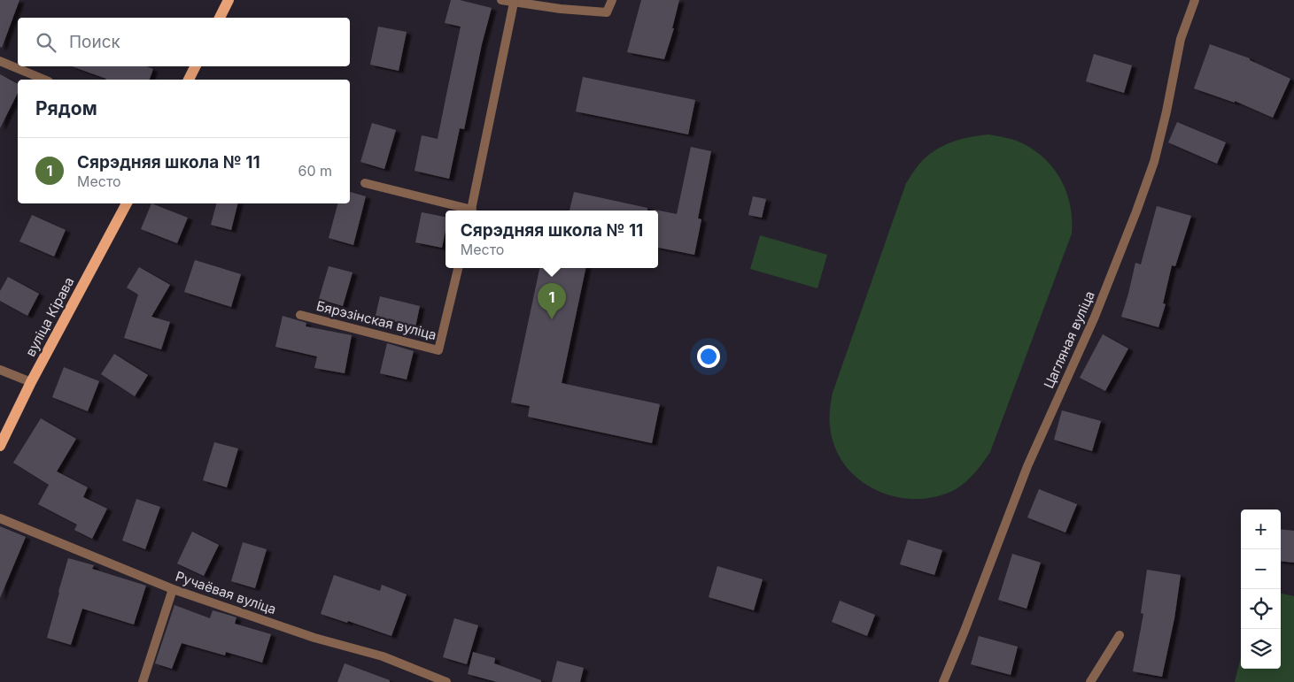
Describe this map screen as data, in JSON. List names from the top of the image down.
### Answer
{
  "streets": {
    "main road": ["вуліца Кірава"],
    "street": ["Бярэзінская вуліца", "Цагляная вуліца", "Ручаёвая вуліца"]
  },
  "page": {
    "search": "Поиск",
    "heading": "Рядом",
    "list": [
      {
        "mark": "1",
        "name": "Сярэдняя школа № 11",
        "note": "Место",
        "value": "60 m"
      }
    ],
    "popup": ["Сярэдняя школа № 11", "Место"],
    "pins": "1",
    "map_buttons": ["+", "−"]
  }
}
